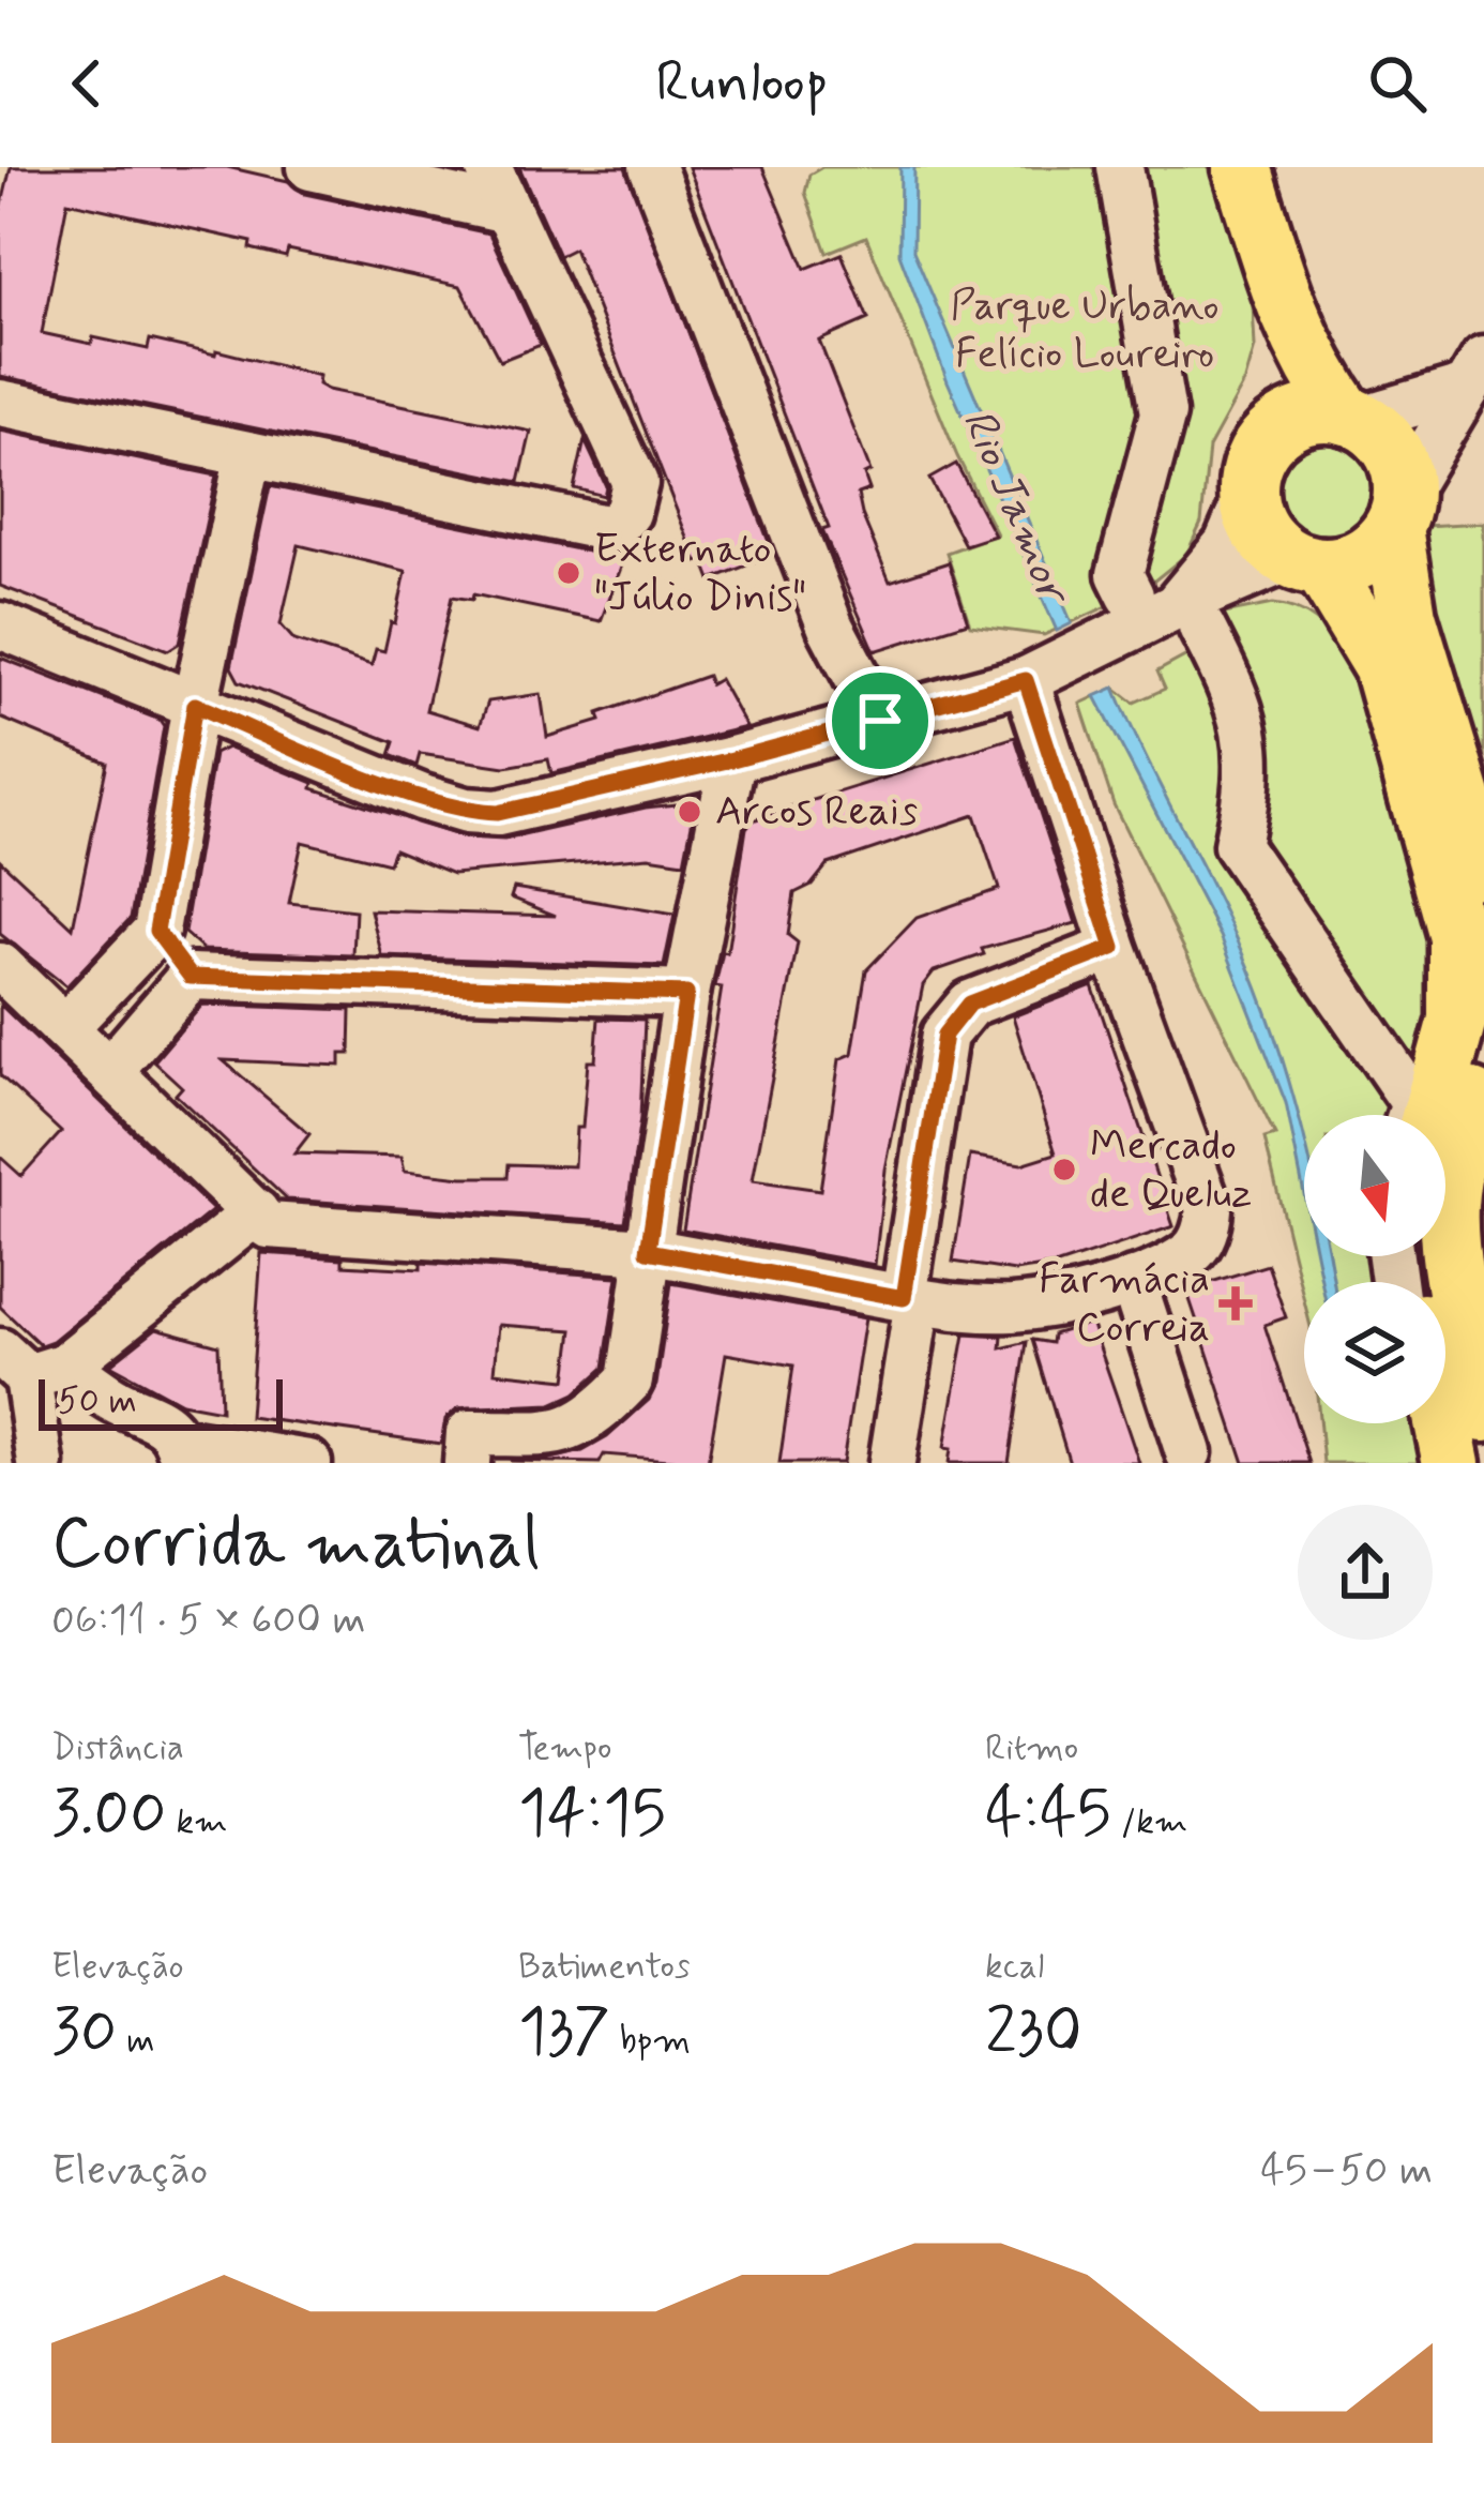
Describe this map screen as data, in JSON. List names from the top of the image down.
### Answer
{
  "water": ["Rio Jamor"],
  "parks": ["Parque Urbano Felício Loureiro"],
  "places": {
    "other": ["Externato \"Júlio Dinis\"", "Arcos Reais", "Mercado de Queluz"],
    "health": ["Farmácia Correia"]
  },
  "scale_bar": "50 m",
  "north": "bottom",
  "page": {
    "header": "Runloop",
    "scale": "50 m",
    "heading": ["Corrida matinal", "06:11 · 5 × 600 m"],
    "stats": [
      ["Distância", "3.00 km"],
      ["Tempo", "14:15"],
      ["Ritmo", "4:45 /km"],
      ["Elevação", "30 m"],
      ["Batimentos", "137 bpm"],
      ["kcal", "230"]
    ],
    "chart": ["Elevação", "45–50 m"]
  }
}
